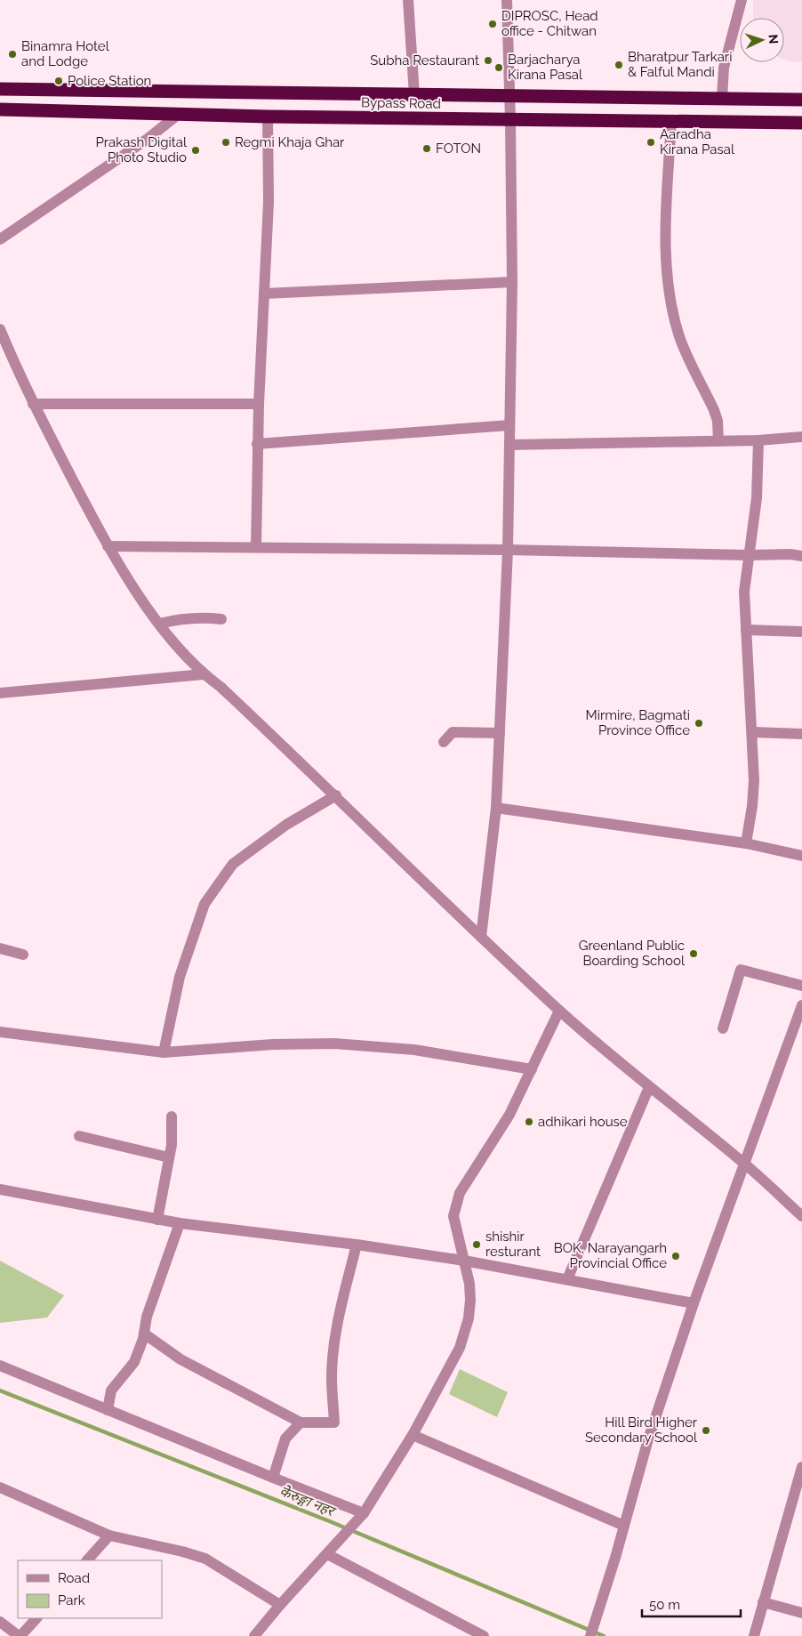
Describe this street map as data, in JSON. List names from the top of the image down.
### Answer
{
  "streets": {
    "highway": ["Bypass Road"]
  },
  "water": ["केेरुङ्गा नहर"],
  "places": [
    "DIPROSC, Head office - Chitwan",
    "Binamra Hotel and Lodge",
    "Subha Restaurant",
    "Bharatpur Tarkari & Falful Mandi",
    "Barjacharya Kirana Pasal",
    "Police Station",
    "Regmi Khaja Ghar",
    "Aaradha Kirana Pasal",
    "FOTON",
    "Prakash Digital Photo Studio",
    "Mirmire, Bagmati Province Office",
    "Greenland Public Boarding School",
    "adhikari house",
    "shishir resturant",
    "BOK, Narayangarh Provincial Office",
    "Hill Bird Higher Secondary School"
  ],
  "legend": ["Road", "Park"],
  "scale_bar": "50 m",
  "north": "right"
}
